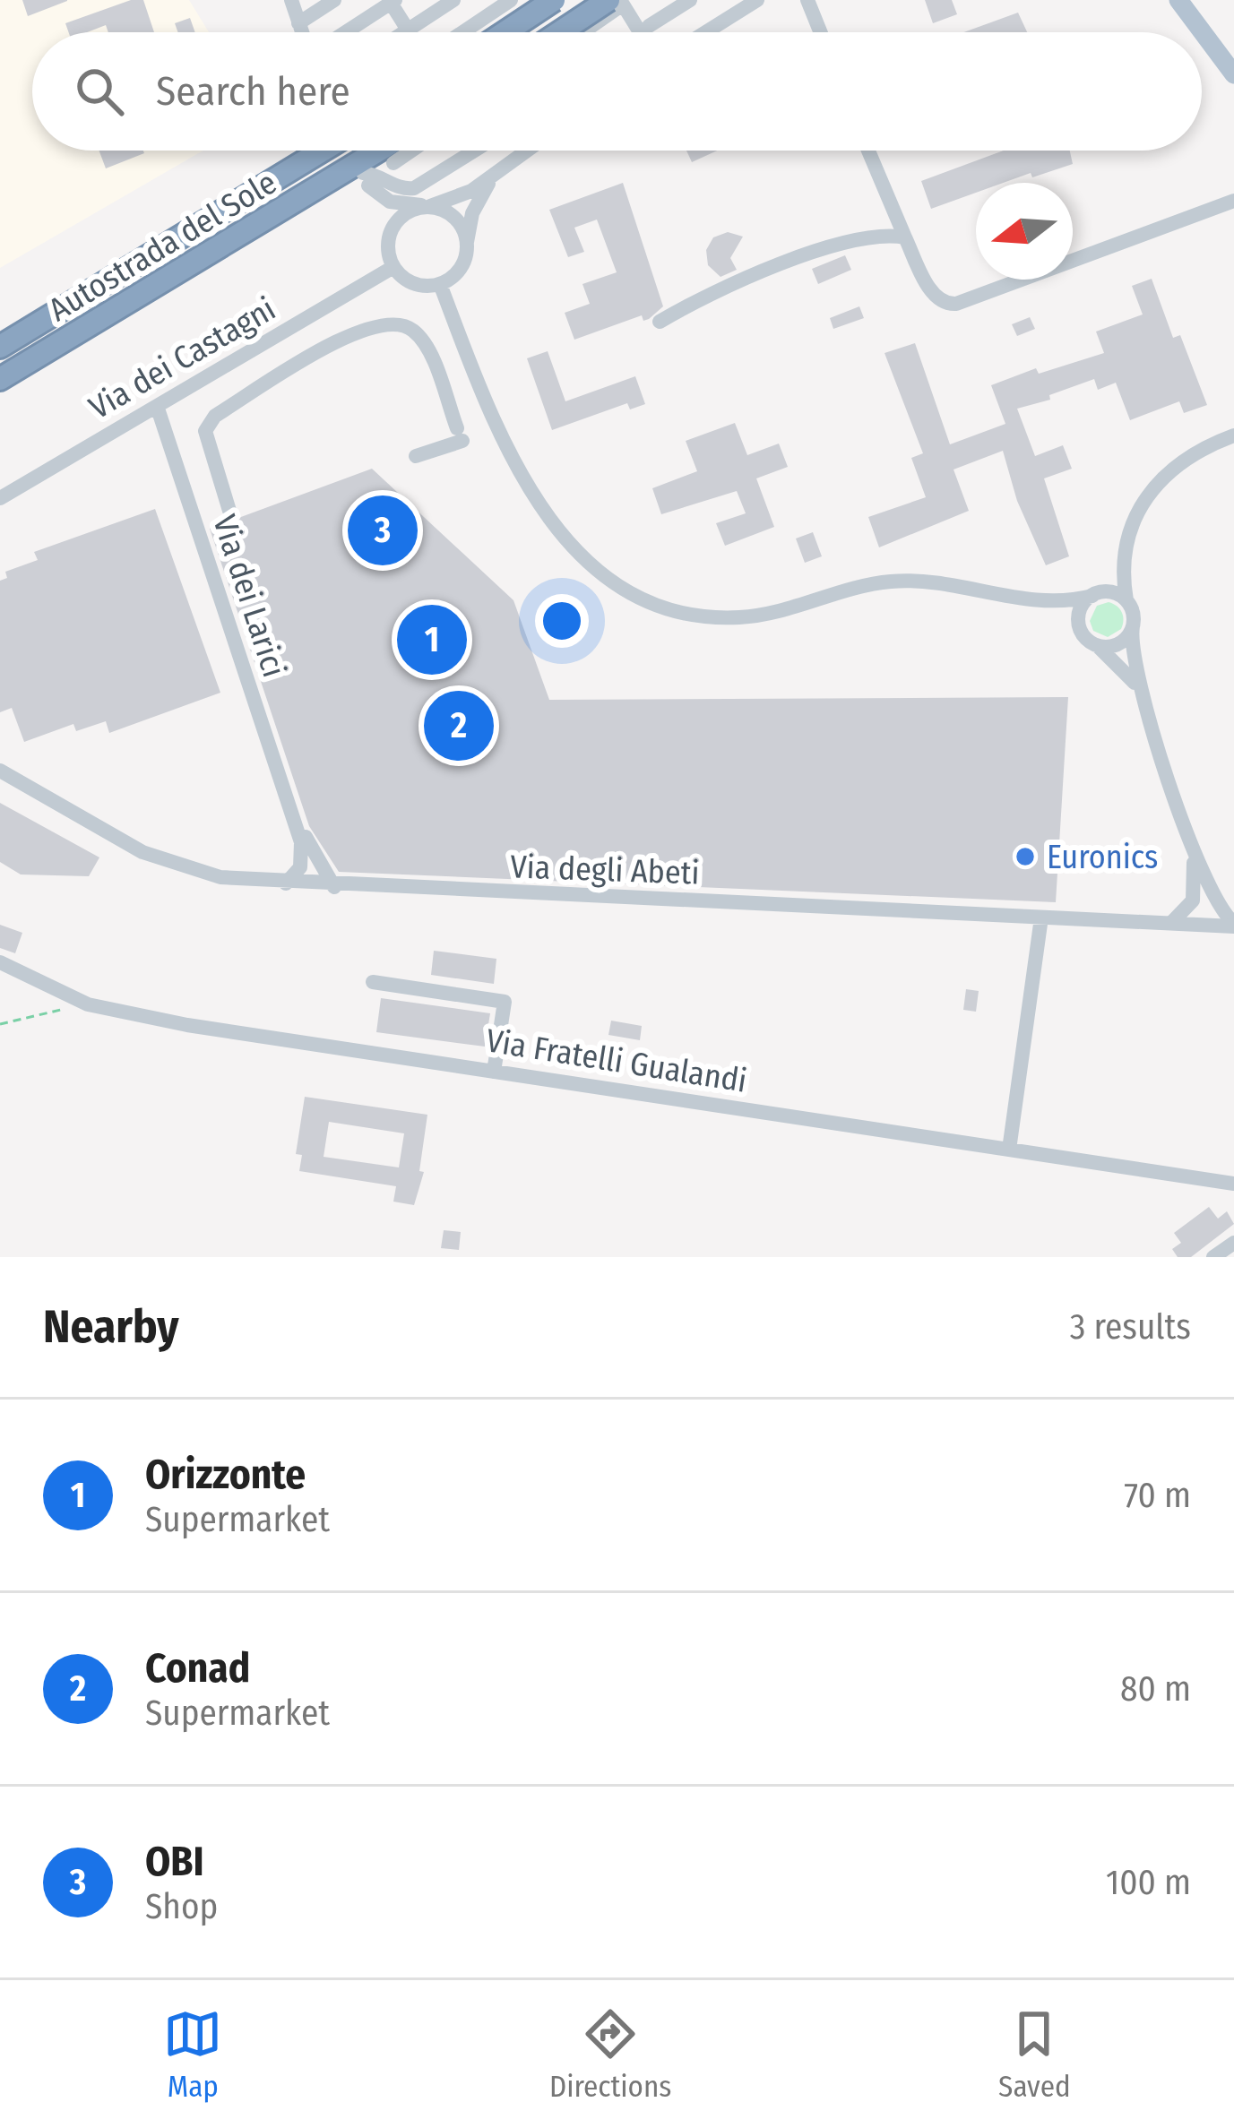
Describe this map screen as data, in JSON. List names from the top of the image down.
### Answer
{
  "streets": {
    "highway": ["Autostrada del Sole"],
    "street": [
      "Via dei Castagni",
      "Via dei Larici",
      "Via degli Abeti",
      "Via Fratelli Gualandi"
    ]
  },
  "crossings": [
    ["Via dei Castagni", "Via dei Larici"],
    ["Via dei Larici", "Via degli Abeti"]
  ],
  "places": ["Euronics"],
  "north": "left",
  "page": {
    "search": "Search here",
    "pins": ["3", "1", "2"],
    "heading": ["Nearby", "3 results"],
    "list": [
      {
        "mark": "1",
        "name": "Orizzonte",
        "note": "Supermarket",
        "value": "70 m"
      },
      {
        "mark": "2",
        "name": "Conad",
        "note": "Supermarket",
        "value": "80 m"
      },
      {
        "mark": "3",
        "name": "OBI",
        "note": "Shop",
        "value": "100 m"
      }
    ],
    "nav": ["Map", "Directions", "Saved"]
  }
}
